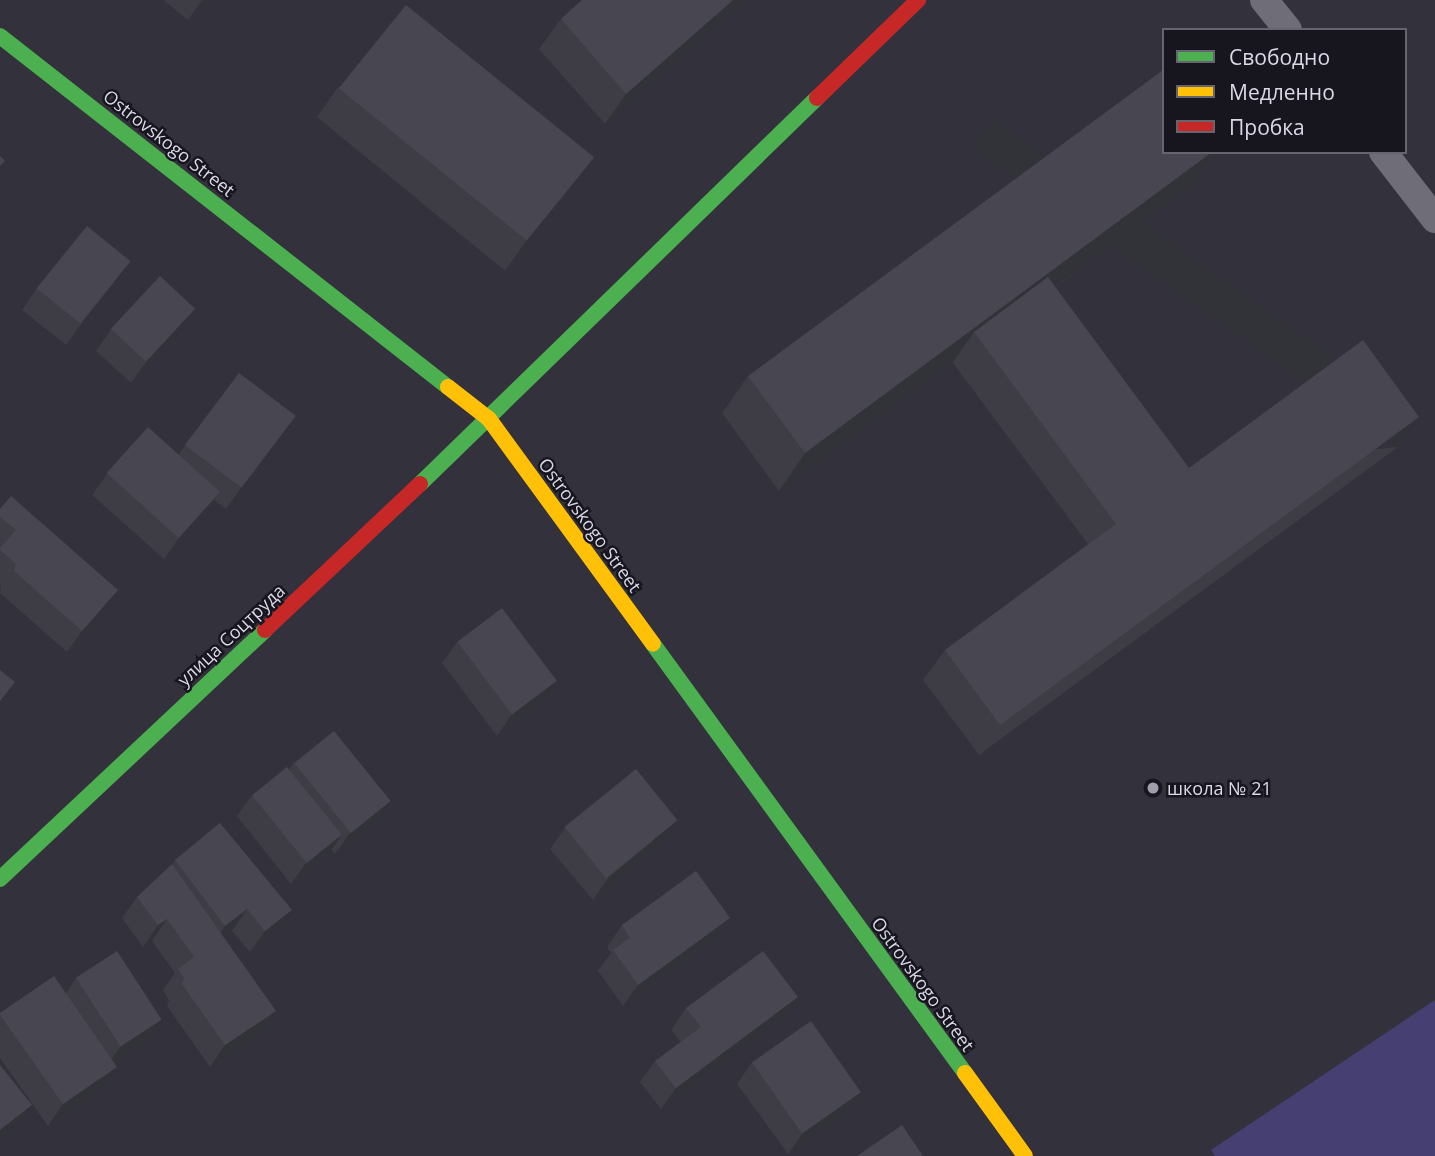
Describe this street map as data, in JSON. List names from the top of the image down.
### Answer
{
  "streets": {
    "main road": ["Ostrovskogo Street", "улица Соцтруда"]
  },
  "crossings": [
    ["Ostrovskogo Street", "улица Соцтруда"]
  ],
  "places": ["школа № 21"],
  "legend": ["Свободно", "Медленно", "Пробка"]
}
